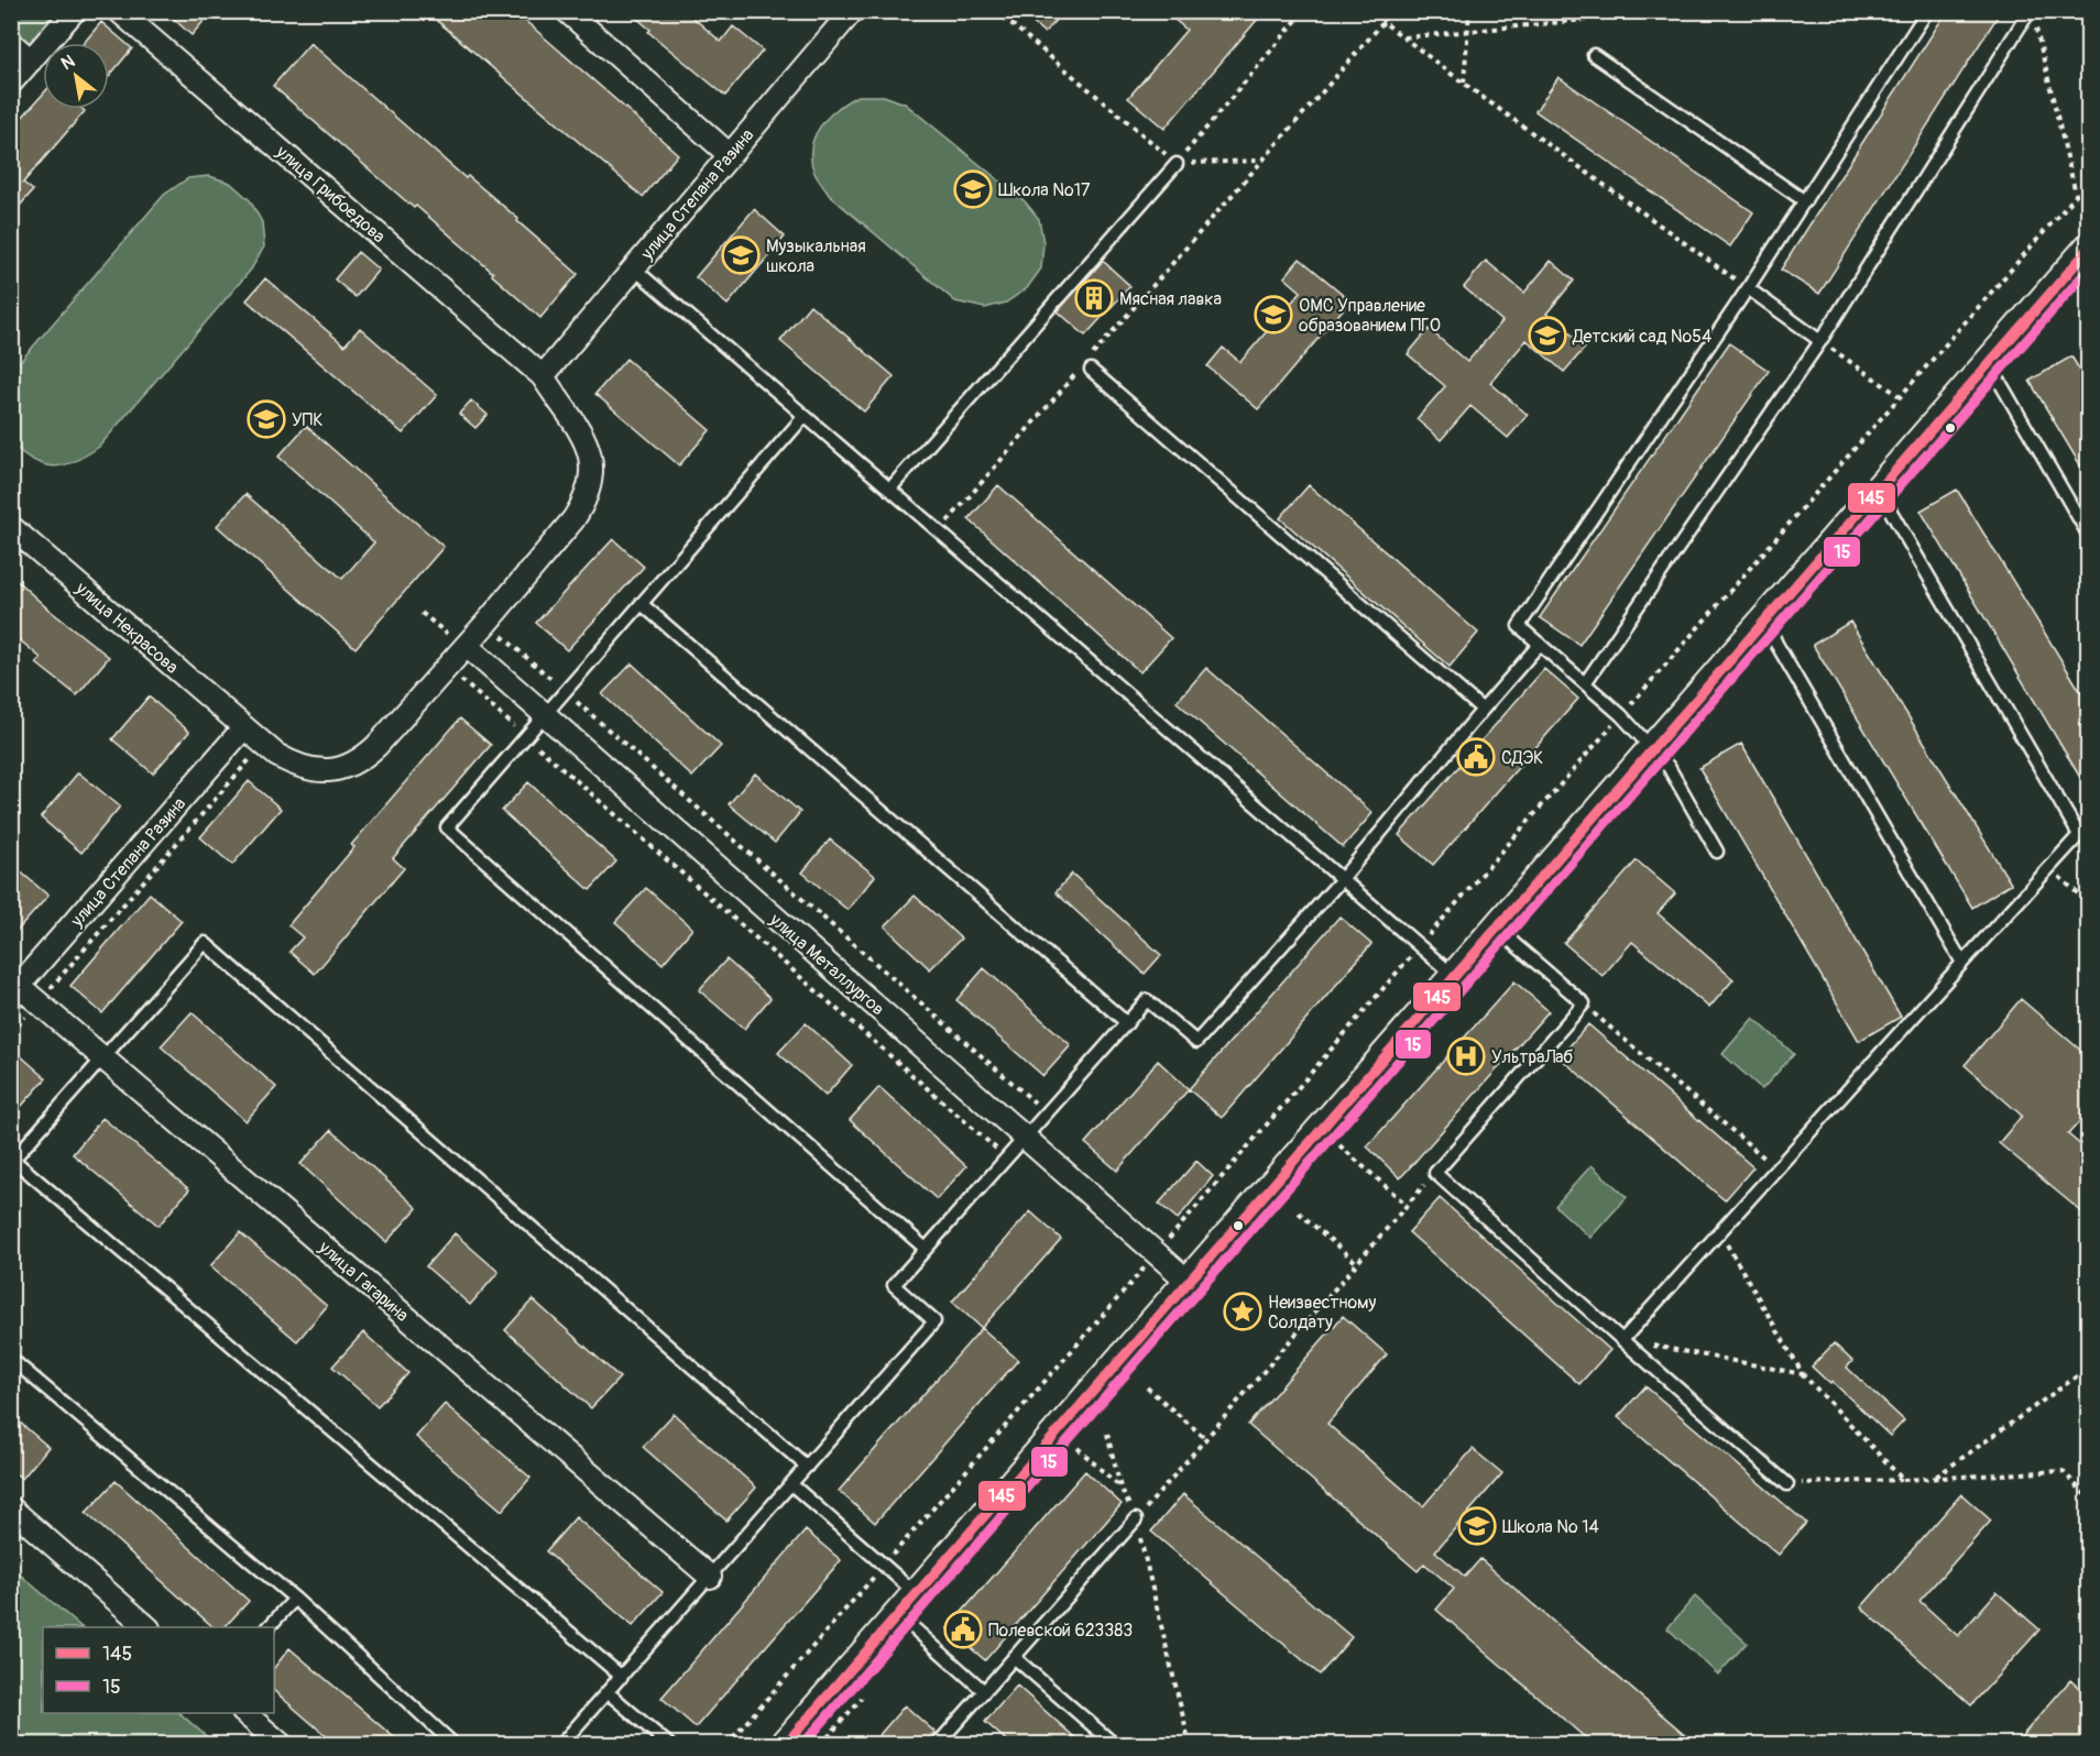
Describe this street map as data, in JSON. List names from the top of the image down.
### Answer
{
  "streets": {
    "street": [
      "улица Грибоедова",
      "улица Степана Разина",
      "улица Некрасова",
      "улица Металлургов",
      "улица Гагарина"
    ]
  },
  "crossings": [
    ["улица Грибоедова", "улица Степана Разина"],
    ["улица Грибоедова", "улица Некрасова"],
    ["улица Степана Разина", "улица Некрасова"],
    ["улица Степана Разина", "улица Гагарина"],
    ["улица Некрасова", "улица Металлургов"]
  ],
  "places": {
    "school or university": [
      "Школа №17",
      "Музыкальная школа",
      "ОМС Управление образованием ПГО",
      "Детский сад №54",
      "УПК",
      "Школа № 14"
    ],
    "building": ["Мясная лавка"],
    "public building": ["СДЭК", "Полевской 623383"],
    "hospital": ["УльтраЛаб"],
    "place": ["Неизвестному Солдату"]
  },
  "lines": ["transit line 145", "transit line 15"],
  "legend": ["145", "15"],
  "north": "top left"
}
